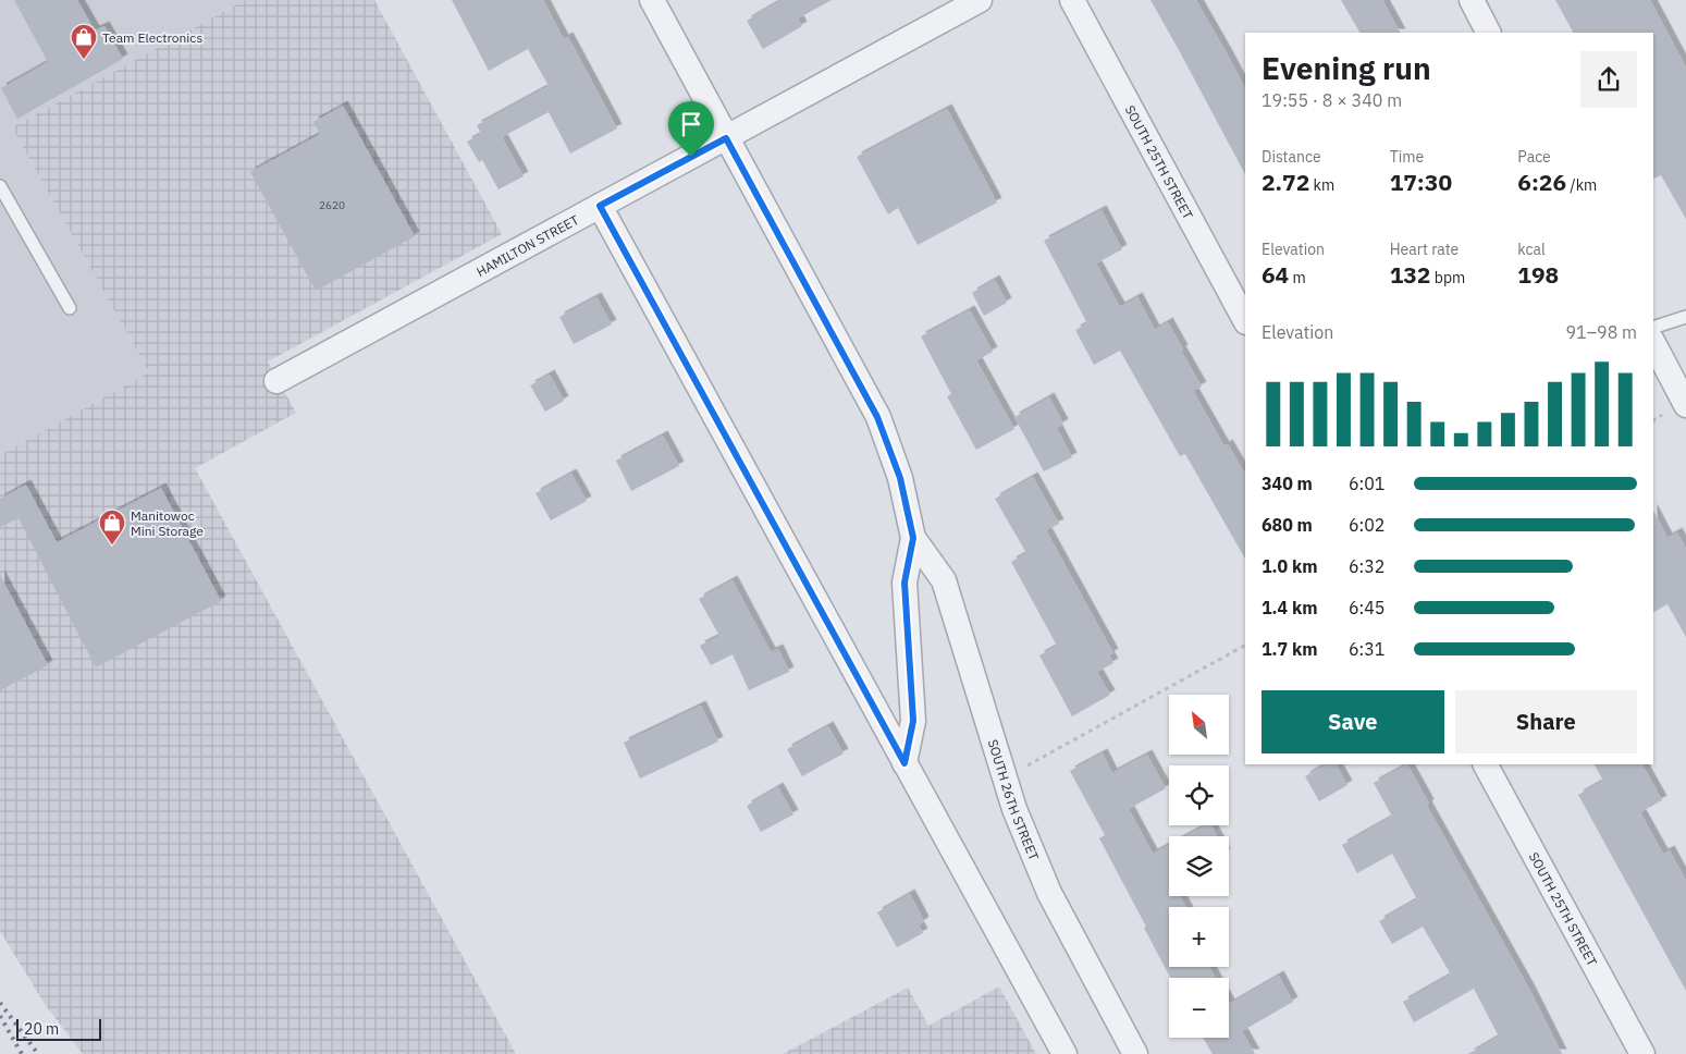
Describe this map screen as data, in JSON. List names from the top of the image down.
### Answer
{
  "streets": {
    "street": ["SOUTH 25TH STREET", "HAMILTON STREET", "SOUTH 26TH STREET"]
  },
  "crossings": [
    ["HAMILTON STREET", "SOUTH 26TH STREET"]
  ],
  "places": {
    "shop": ["Team Electronics", "Manitowoc Mini Storage"]
  },
  "house_numbers": ["2620"],
  "scale_bar": "20 m",
  "north": "top left",
  "page": {
    "heading": ["Evening run", "19:55 · 8 × 340 m"],
    "stats": [
      ["Distance", "2.72 km"],
      ["Time", "17:30"],
      ["Pace", "6:26 /km"],
      ["Elevation", "64 m"],
      ["Heart rate", "132 bpm"],
      ["kcal", "198"]
    ],
    "chart": ["Elevation", "91–98 m"],
    "list": [
      {
        "name": "340 m",
        "note": "6:01"
      },
      {
        "name": "680 m",
        "note": "6:02"
      },
      {
        "name": "1.0 km",
        "note": "6:32"
      },
      {
        "name": "1.4 km",
        "note": "6:45"
      },
      {
        "name": "1.7 km",
        "note": "6:31"
      }
    ],
    "buttons": ["Save", "Share"],
    "map_buttons": ["+", "−"],
    "scale": "20 m"
  }
}
